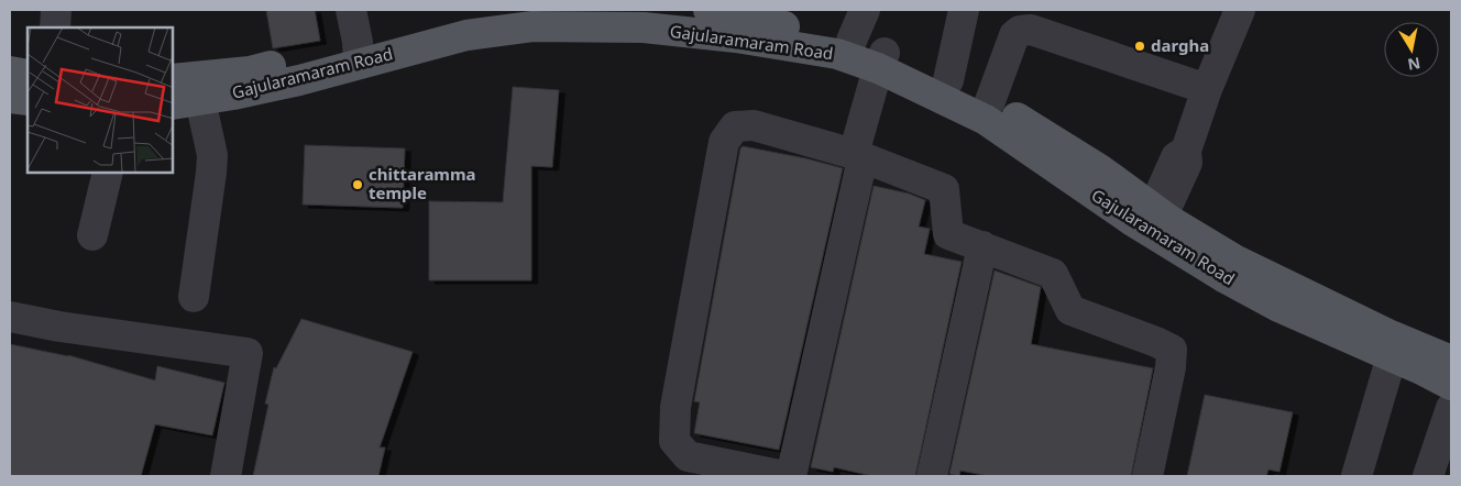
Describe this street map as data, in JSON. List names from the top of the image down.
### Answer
{
  "streets": {
    "main road": ["Gajularamaram Road"]
  },
  "places": ["dargha", "chittaramma temple"],
  "north": "bottom"
}
